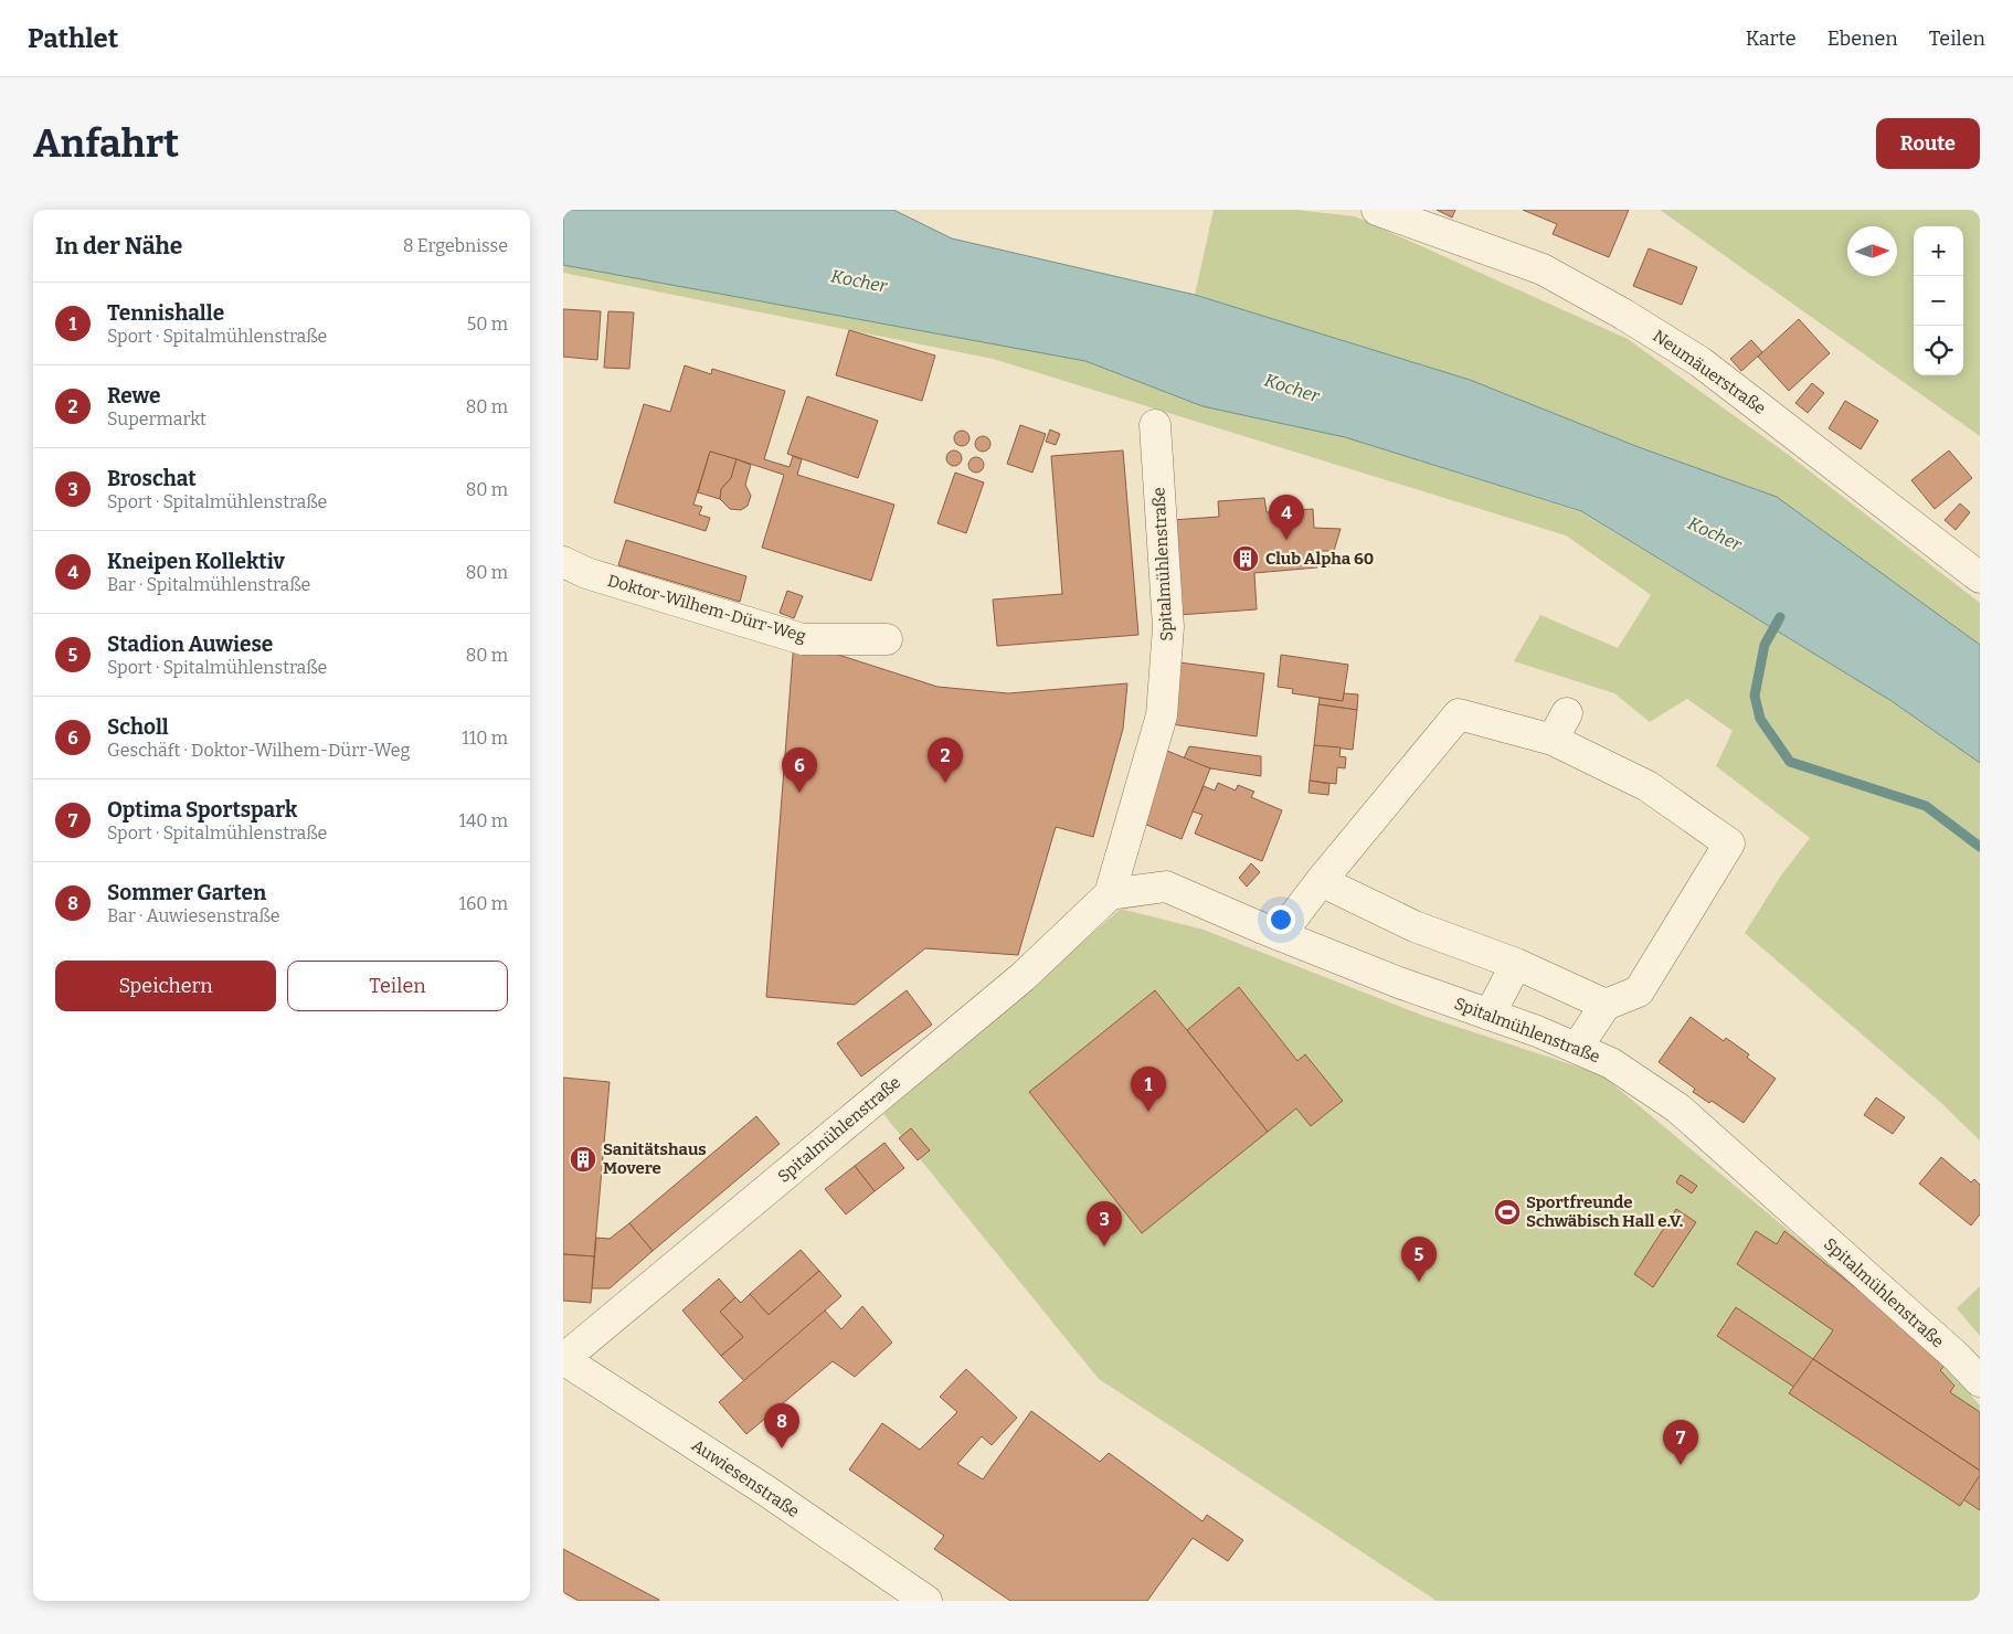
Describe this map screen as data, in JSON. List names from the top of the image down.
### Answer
{
  "streets": {
    "street": [
      "Neumäuerstraße",
      "Spitalmühlenstraße",
      "Doktor-Wilhem-Dürr-Weg",
      "Auwiesenstraße"
    ]
  },
  "crossings": [
    ["Spitalmühlenstraße", "Auwiesenstraße"]
  ],
  "water": ["Kocher"],
  "places": {
    "building": ["Club Alpha 60", "Sanitätshaus Movere"],
    "sports": ["Sportfreunde Schwäbisch Hall e.V."]
  },
  "north": "right",
  "page": {
    "header": "Pathlet",
    "nav": ["Karte", "Ebenen", "Teilen"],
    "buttons": [
      "Route",
      ["Speichern", "Teilen"]
    ],
    "title": "Anfahrt",
    "heading": ["In der Nähe", "8 Ergebnisse"],
    "map_buttons": ["+", "−"],
    "list": [
      {
        "mark": "1",
        "name": "Tennishalle",
        "note": "Sport · Spitalmühlenstraße",
        "value": "50 m"
      },
      {
        "mark": "2",
        "name": "Rewe",
        "note": "Supermarkt",
        "value": "80 m"
      },
      {
        "mark": "3",
        "name": "Broschat",
        "note": "Sport · Spitalmühlenstraße",
        "value": "80 m"
      },
      {
        "mark": "4",
        "name": "Kneipen Kollektiv",
        "note": "Bar · Spitalmühlenstraße",
        "value": "80 m"
      },
      {
        "mark": "5",
        "name": "Stadion Auwiese",
        "note": "Sport · Spitalmühlenstraße",
        "value": "80 m"
      },
      {
        "mark": "6",
        "name": "Scholl",
        "note": "Geschäft · Doktor-Wilhem-Dürr-Weg",
        "value": "110 m"
      },
      {
        "mark": "7",
        "name": "Optima Sportspark",
        "note": "Sport · Spitalmühlenstraße",
        "value": "140 m"
      },
      {
        "mark": "8",
        "name": "Sommer Garten",
        "note": "Bar · Auwiesenstraße",
        "value": "160 m"
      }
    ],
    "pins": [
      "4",
      "2",
      "6",
      "1",
      "3",
      "5",
      "8",
      "7"
    ]
  }
}
